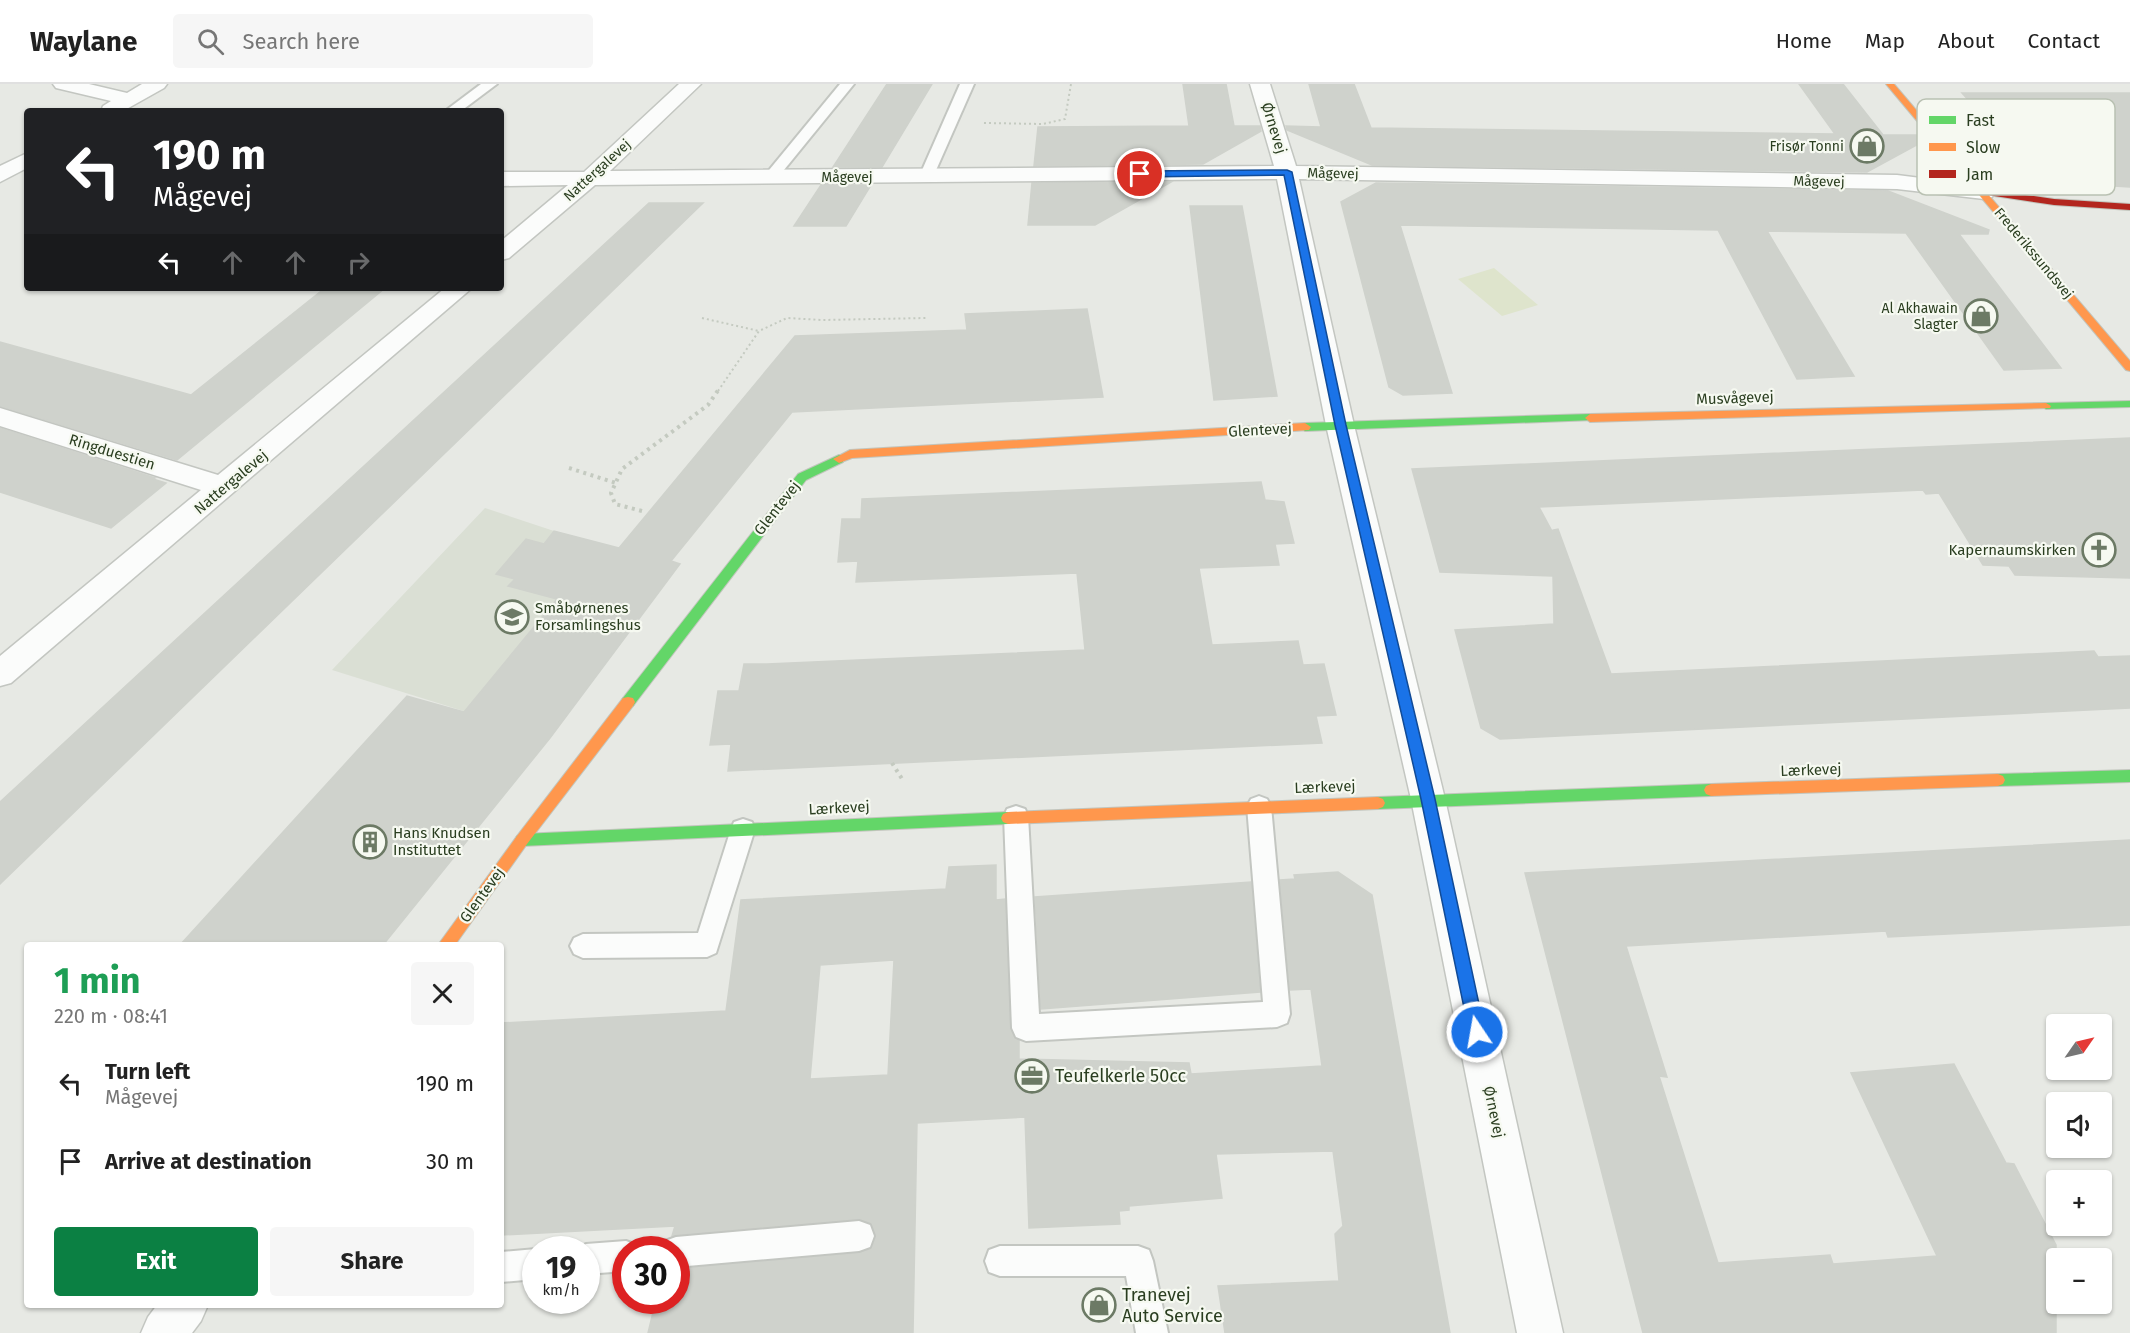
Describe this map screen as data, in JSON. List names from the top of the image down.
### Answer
{
  "streets": {
    "street": [
      "Ørnevej",
      "Nattergalevej",
      "Mågevej",
      "Frederikssundsvej",
      "Musvågevej",
      "Glentevej",
      "Ringduestien",
      "Lærkevej"
    ]
  },
  "crossings": [
    ["Ørnevej", "Mågevej"],
    ["Ørnevej", "Musvågevej"],
    ["Ørnevej", "Glentevej"],
    ["Ørnevej", "Lærkevej"],
    ["Nattergalevej", "Mågevej"],
    ["Nattergalevej", "Ringduestien"],
    ["Musvågevej", "Glentevej"],
    ["Glentevej", "Lærkevej"]
  ],
  "places": {
    "shop": ["Frisør Tonni", "Al Akhawain Slagter", "Tranevej Auto Service"],
    "church": ["Kapernaumskirken"],
    "school or university": ["Småbørnenes Forsamlingshus"],
    "building": ["Hans Knudsen Instituttet"],
    "office": ["Teufelkerle 50cc"]
  },
  "legend": ["Fast", "Slow", "Jam"],
  "north": "top right",
  "page": {
    "header": "Waylane",
    "search": "Search here",
    "nav": [
      "Home",
      "Map",
      "About",
      "Contact"
    ],
    "turn": ["190 m", "Mågevej"],
    "heading": ["1 min", "220 m · 08:41"],
    "map_buttons": ["+", "−"],
    "list": [
      {
        "name": "Turn left",
        "note": "Mågevej",
        "value": "190 m"
      },
      {
        "name": "Arrive at destination",
        "value": "30 m"
      }
    ],
    "buttons": ["Exit", "Share"],
    "speed": "19 km/h",
    "limit": "30"
  }
}
